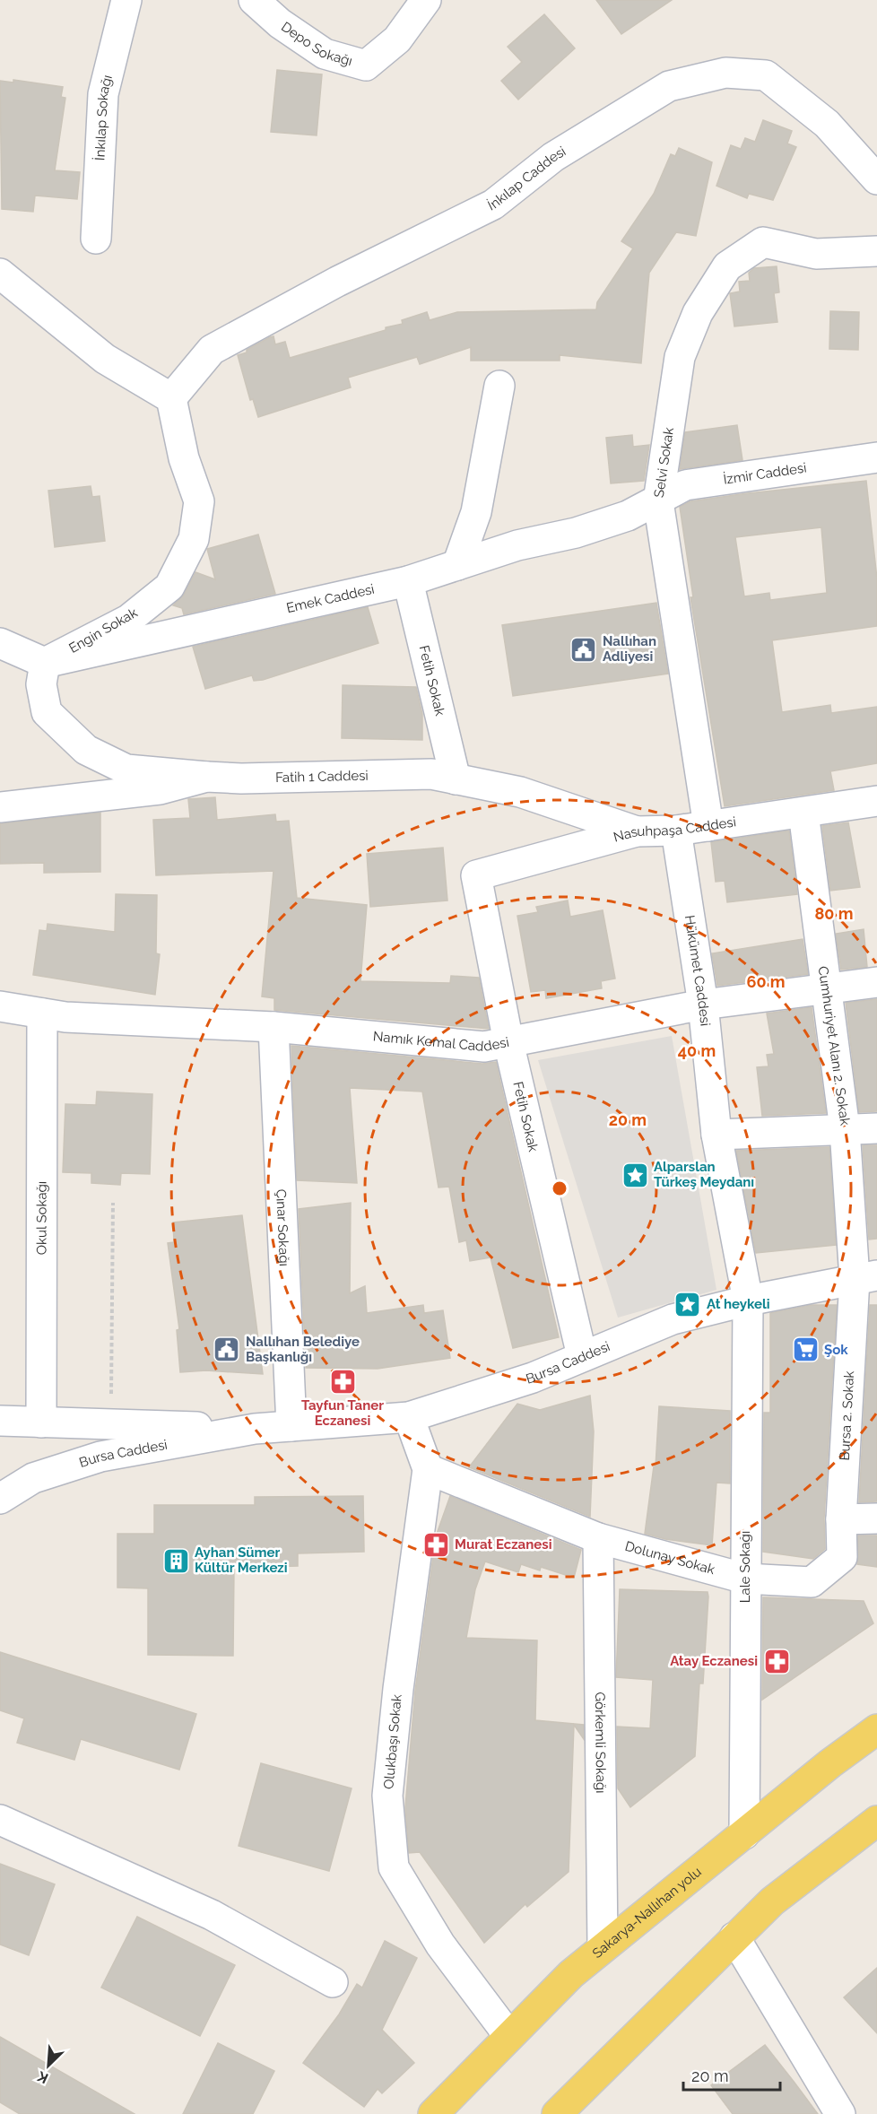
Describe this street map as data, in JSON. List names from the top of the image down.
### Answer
{
  "streets": {
    "main road": ["Sakarya-Nallıhan yolu"],
    "street": [
      "Depo Sokağı",
      "İnkılap Sokağı",
      "İnkılap Caddesi",
      "Selvi Sokak",
      "İzmir Caddesi",
      "Emek Caddesi",
      "Engin Sokak",
      "Fetih Sokak",
      "Fatih 1 Caddesi",
      "Nasuhpaşa Caddesi",
      "Hükümet Caddesi",
      "Namık Kemal Caddesi",
      "Cumhuriyet Alanı 2. Sokak",
      "Okul Sokağı",
      "Çınar Sokağı",
      "Bursa Caddesi",
      "Bursa 2. Sokak",
      "Dolunay Sokak",
      "Lale Sokağı",
      "Olukbaşı Sokak",
      "Görkemli Sokağı"
    ]
  },
  "crossings": [
    ["İnkılap Caddesi", "Engin Sokak"],
    ["Selvi Sokak", "İzmir Caddesi"],
    ["Selvi Sokak", "Emek Caddesi"],
    ["Selvi Sokak", "Nasuhpaşa Caddesi"],
    ["İzmir Caddesi", "Emek Caddesi"],
    ["Emek Caddesi", "Engin Sokak"],
    ["Emek Caddesi", "Fetih Sokak"],
    ["Fetih Sokak", "Fatih 1 Caddesi"],
    ["Fetih Sokak", "Nasuhpaşa Caddesi"],
    ["Fetih Sokak", "Namık Kemal Caddesi"],
    ["Fetih Sokak", "Bursa Caddesi"],
    ["Fatih 1 Caddesi", "Nasuhpaşa Caddesi"],
    ["Nasuhpaşa Caddesi", "Hükümet Caddesi"],
    ["Nasuhpaşa Caddesi", "Cumhuriyet Alanı 2. Sokak"],
    ["Hükümet Caddesi", "Namık Kemal Caddesi"],
    ["Hükümet Caddesi", "Bursa Caddesi"],
    ["Hükümet Caddesi", "Lale Sokağı"],
    ["Namık Kemal Caddesi", "Cumhuriyet Alanı 2. Sokak"],
    ["Namık Kemal Caddesi", "Okul Sokağı"],
    ["Namık Kemal Caddesi", "Çınar Sokağı"],
    ["Cumhuriyet Alanı 2. Sokak", "Bursa Caddesi"],
    ["Cumhuriyet Alanı 2. Sokak", "Bursa 2. Sokak"],
    ["Okul Sokağı", "Bursa Caddesi"],
    ["Çınar Sokağı", "Bursa Caddesi"],
    ["Bursa Caddesi", "Bursa 2. Sokak"],
    ["Bursa Caddesi", "Lale Sokağı"],
    ["Bursa Caddesi", "Olukbaşı Sokak"],
    ["Bursa 2. Sokak", "Dolunay Sokak"],
    ["Dolunay Sokak", "Lale Sokağı"],
    ["Dolunay Sokak", "Olukbaşı Sokak"],
    ["Dolunay Sokak", "Görkemli Sokağı"],
    ["Lale Sokağı", "Sakarya-Nallıhan yolu"],
    ["Olukbaşı Sokak", "Sakarya-Nallıhan yolu"],
    ["Görkemli Sokağı", "Sakarya-Nallıhan yolu"]
  ],
  "places": {
    "public building": ["Nallıhan Adliyesi", "Nallıhan Belediye Başkanlığı"],
    "place": ["Alparslan Türkeş Meydanı", "At heykeli"],
    "supermarket": ["Şok"],
    "pharmacy": ["Tayfun Taner Eczanesi", "Murat Eczanesi", "Atay Eczanesi"],
    "building": ["Ayhan Sümer Kültür Merkezi"]
  },
  "scale_bar": "20 m",
  "north": "bottom left",
  "rings": [
    "80 m",
    "60 m",
    "40 m",
    "20 m"
  ]
}
